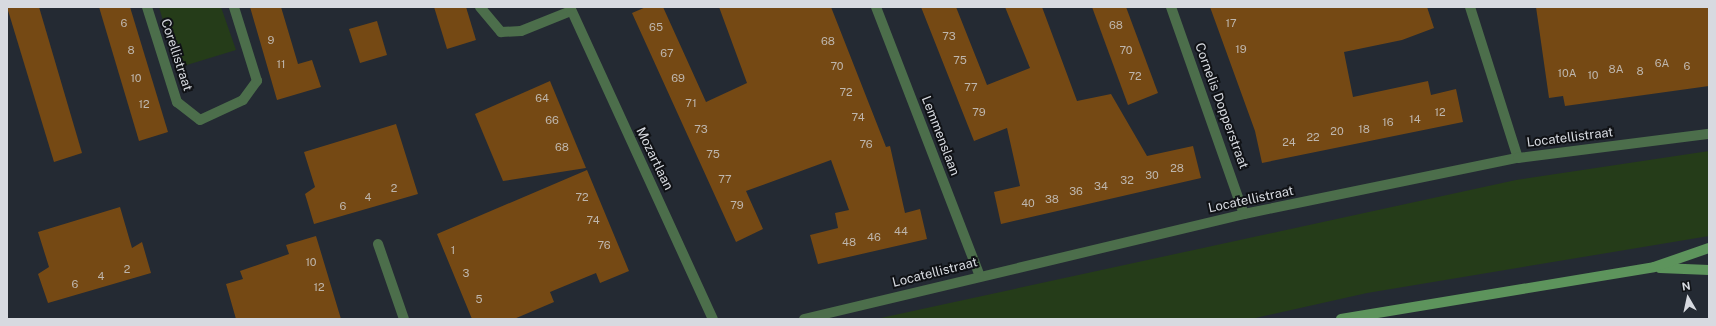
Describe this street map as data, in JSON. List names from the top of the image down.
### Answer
{
  "streets": {
    "street": [
      "Corellistraat",
      "Cornelis Dopperstraat",
      "Lemmenslaan",
      "Locatellistraat",
      "Mozartlaan"
    ]
  },
  "crossings": [
    ["Cornelis Dopperstraat", "Locatellistraat"],
    ["Lemmenslaan", "Locatellistraat"]
  ],
  "house_numbers": [
    "6",
    "17",
    "68",
    "65",
    "73",
    "9",
    "68",
    "19",
    "8",
    "70",
    "67",
    "75",
    "6A",
    "11",
    "70",
    "6",
    "8A",
    "8",
    "10A",
    "10",
    "72",
    "10",
    "69",
    "77",
    "72",
    "64",
    "71",
    "12",
    "79",
    "12",
    "74",
    "14",
    "66",
    "16",
    "73",
    "18",
    "20",
    "22",
    "24",
    "76",
    "68",
    "75",
    "28",
    "30",
    "77",
    "32",
    "34",
    "2",
    "36",
    "4",
    "72",
    "38",
    "40",
    "79",
    "6",
    "74",
    "44",
    "46",
    "48",
    "76",
    "1",
    "10",
    "2",
    "3",
    "4",
    "6",
    "12",
    "5"
  ],
  "north": "top"
}
